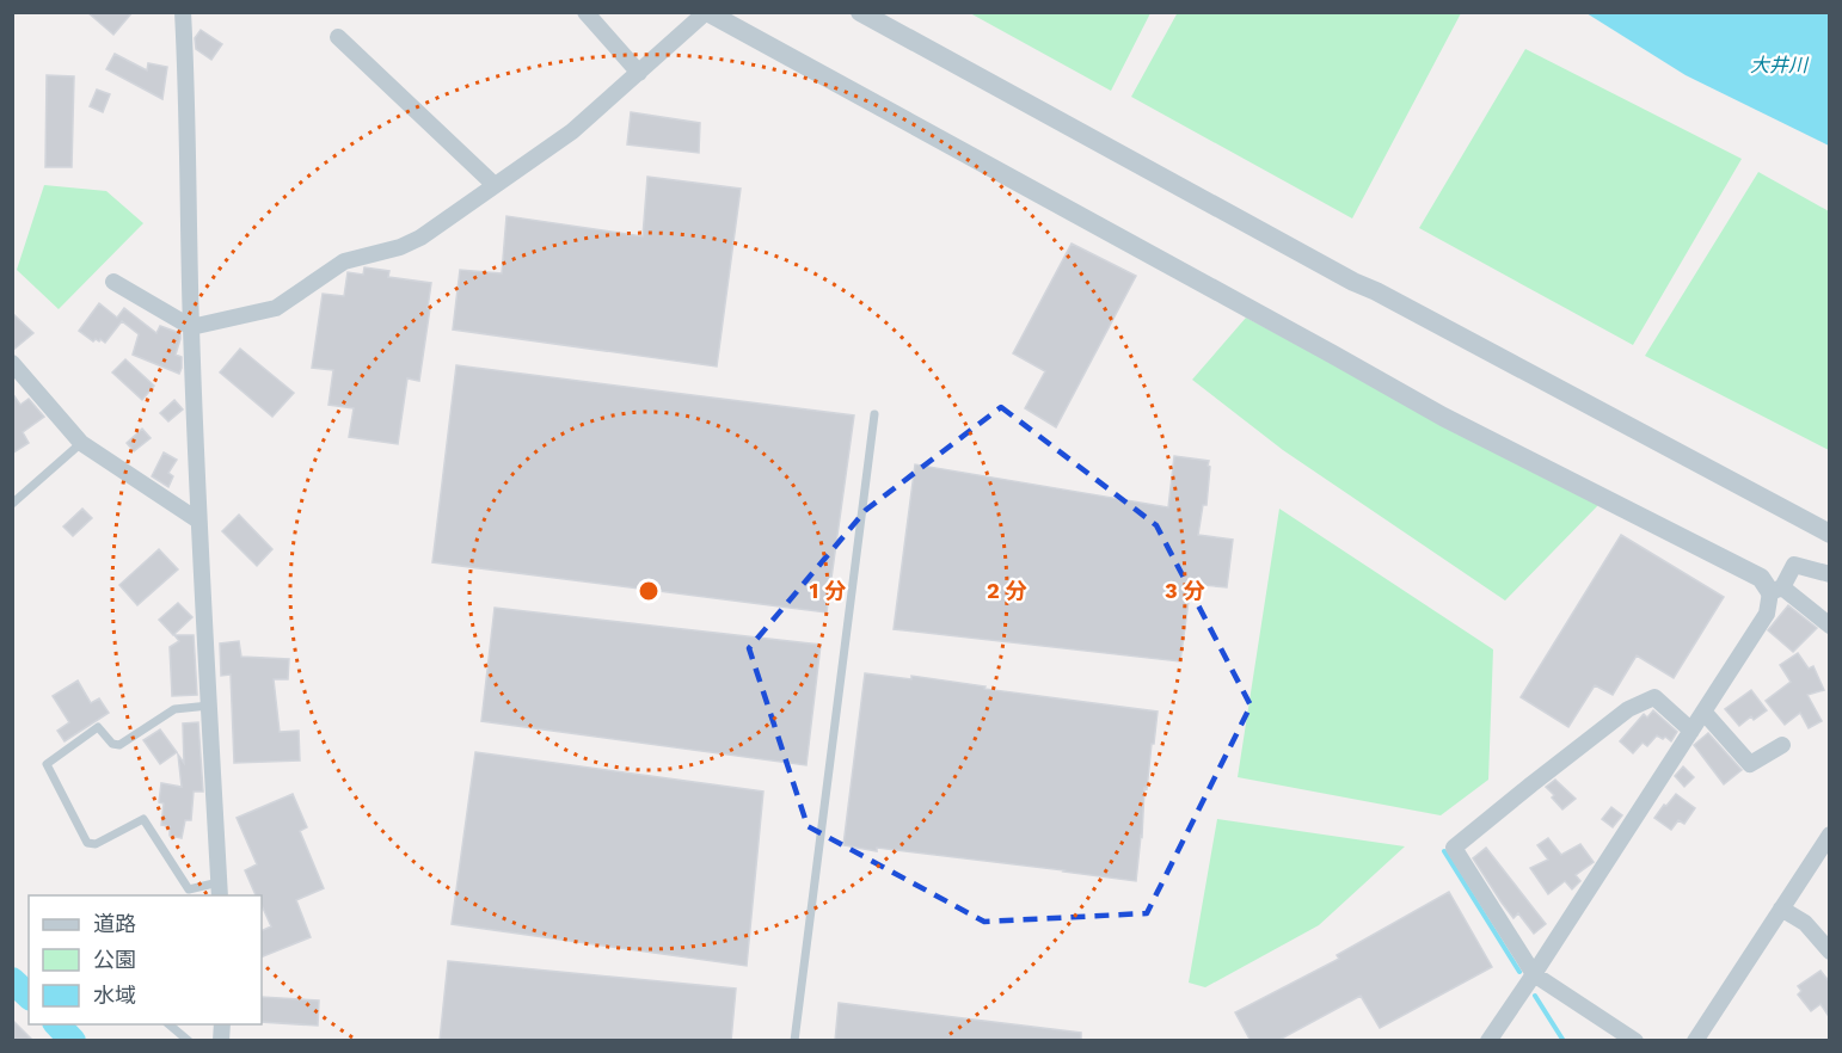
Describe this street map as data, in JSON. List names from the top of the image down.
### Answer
{
  "water": ["大井川"],
  "legend": ["道路", "公園", "水域"],
  "rings": ["1 分", "2 分", "3 分"]
}
